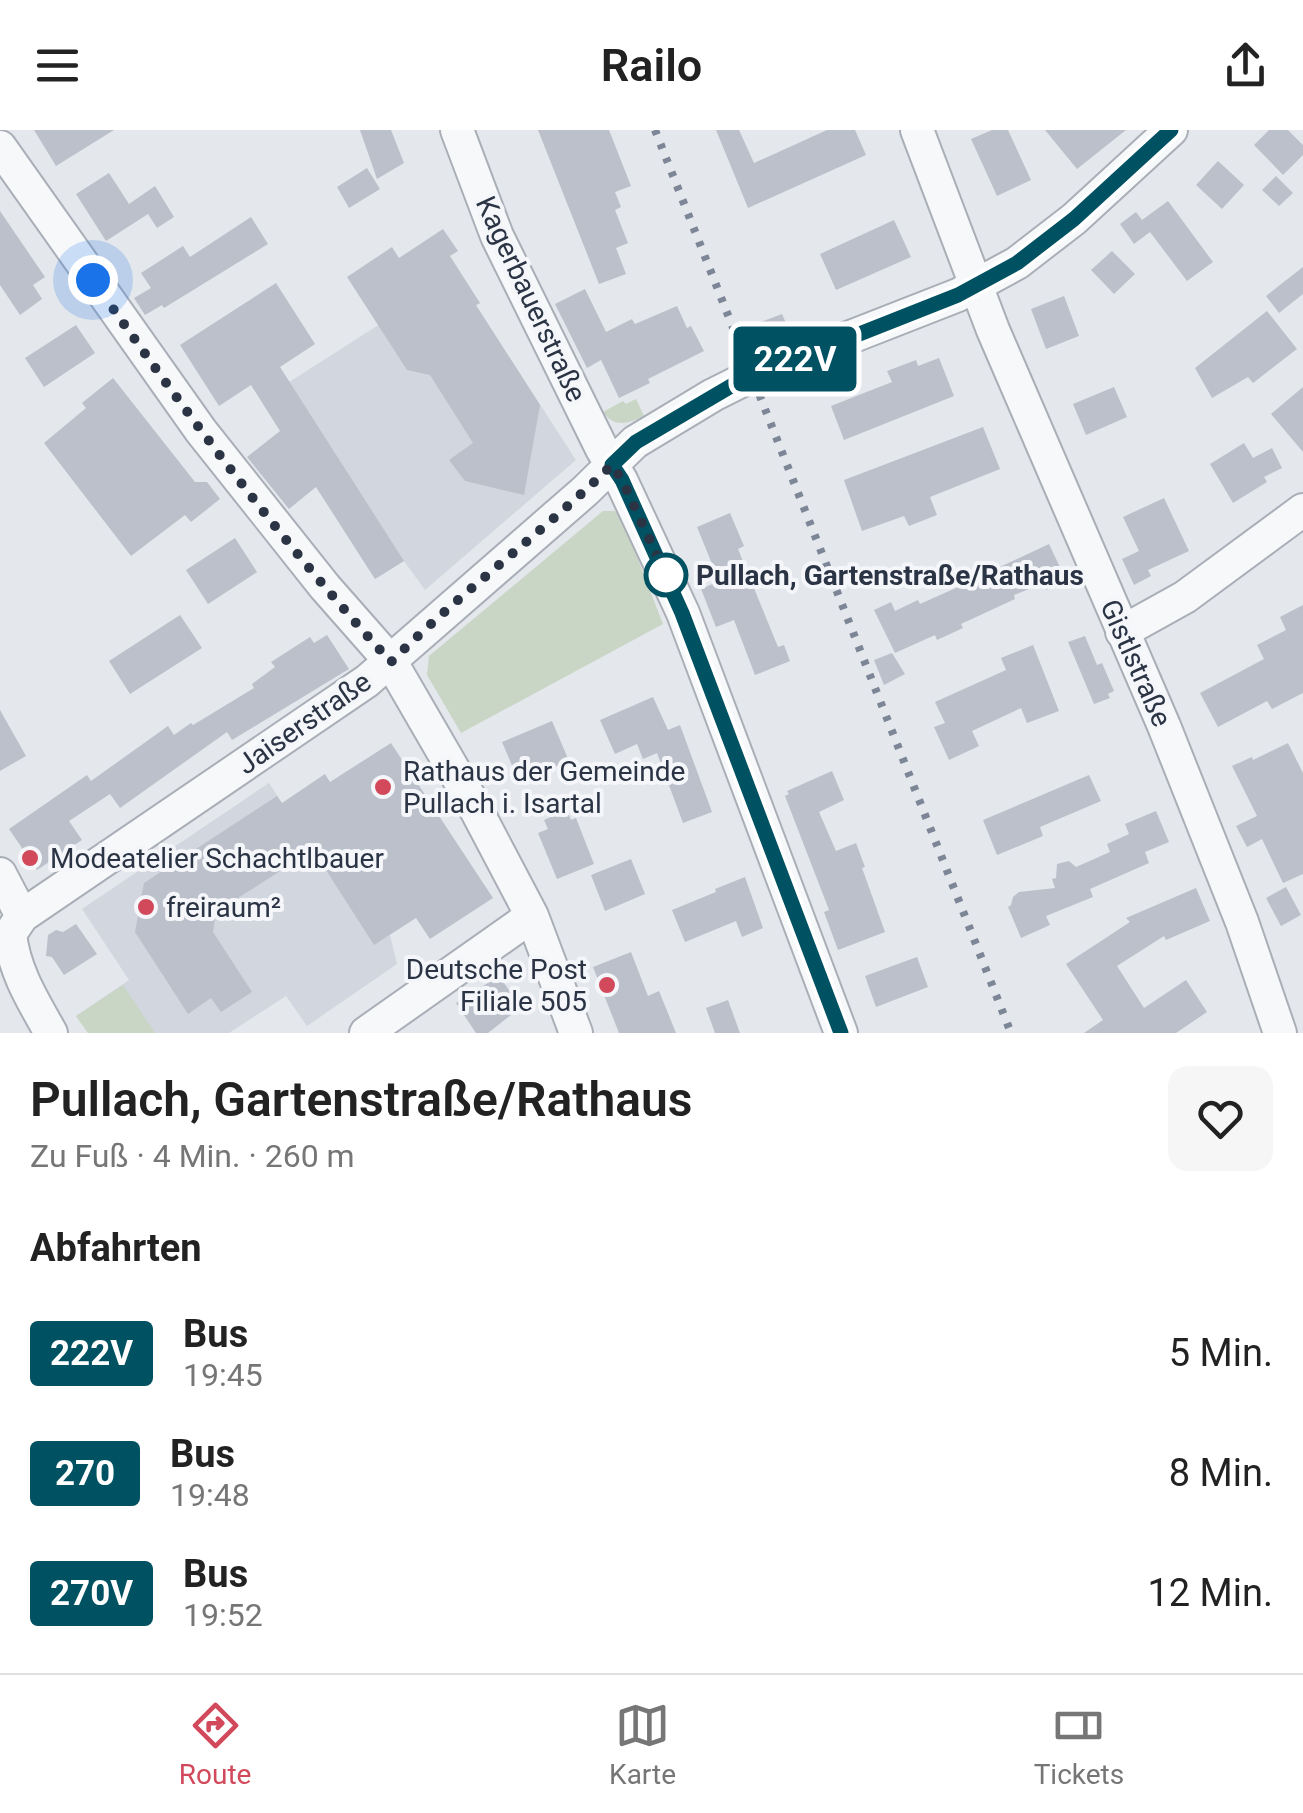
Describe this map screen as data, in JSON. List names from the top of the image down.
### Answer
{
  "streets": {
    "street": ["Kagerbauerstraße", "Gistlstraße", "Jaiserstraße"]
  },
  "crossings": [
    ["Kagerbauerstraße", "Jaiserstraße"],
    ["Gistlstraße", "Jaiserstraße"]
  ],
  "places": [
    "Pullach, Gartenstraße/Rathaus",
    "Rathaus der Gemeinde Pullach i. Isartal",
    "Modeatelier Schachtlbauer",
    "freiraum²",
    "Deutsche Post Filiale 505"
  ],
  "lines": ["bus line 222V"],
  "page": {
    "header": "Railo",
    "on_map": "222V",
    "heading": [
      ["Pullach, Gartenstraße/Rathaus", "Zu Fuß · 4 Min. · 260 m"],
      "Abfahrten"
    ],
    "list": [
      {
        "mark": "222V",
        "name": "Bus",
        "note": "19:45",
        "value": "5 Min."
      },
      {
        "mark": "270",
        "name": "Bus",
        "note": "19:48",
        "value": "8 Min."
      },
      {
        "mark": "270V",
        "name": "Bus",
        "note": "19:52",
        "value": "12 Min."
      }
    ],
    "tabs": ["Route", "Karte", "Tickets"]
  }
}
